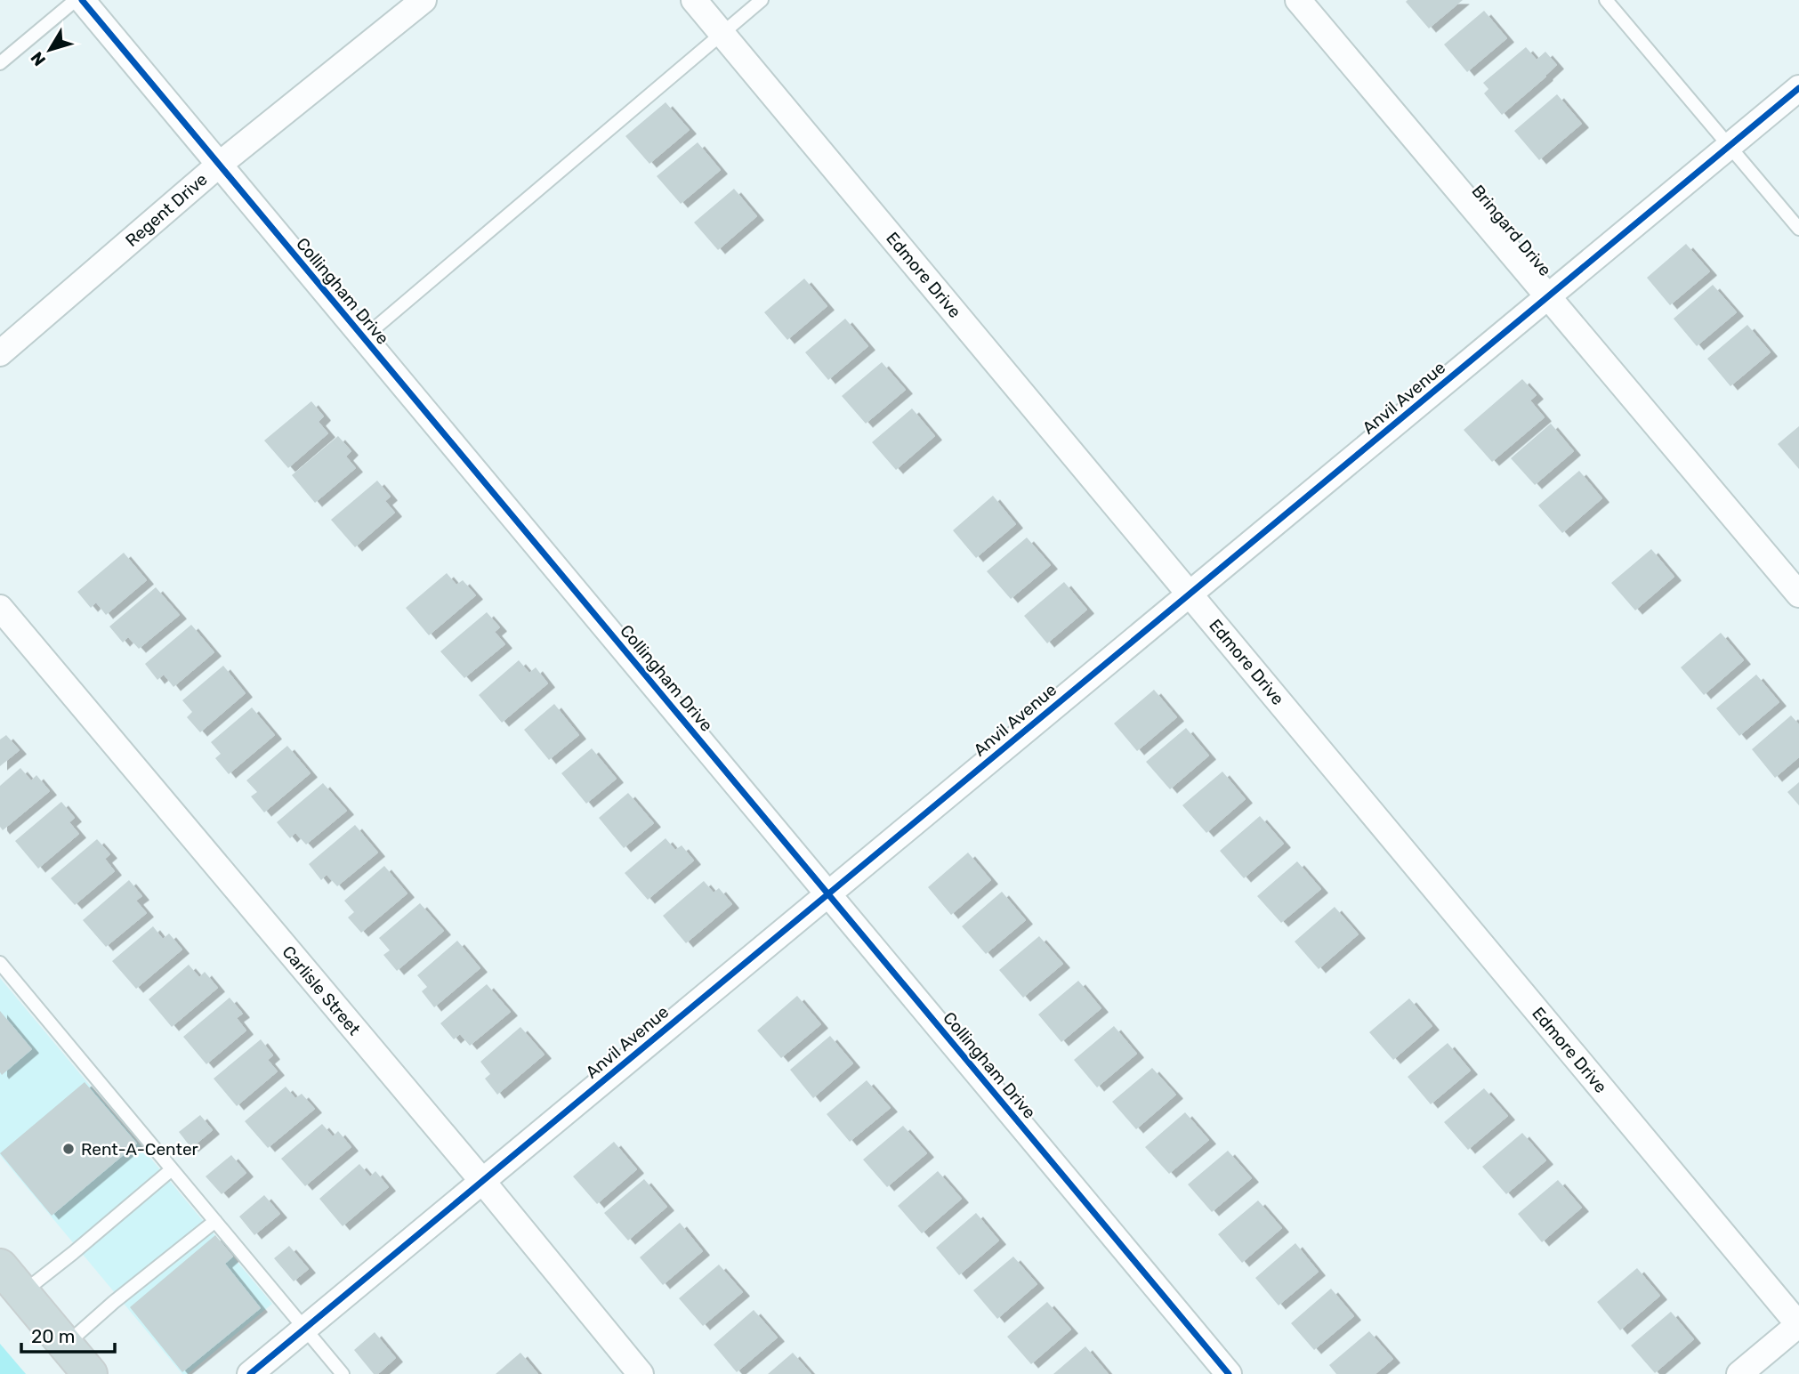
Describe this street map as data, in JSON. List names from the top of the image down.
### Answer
{
  "streets": {
    "street": [
      "Regent Drive",
      "Bringard Drive",
      "Edmore Drive",
      "Collingham Drive",
      "Anvil Avenue",
      "Carlisle Street"
    ]
  },
  "crossings": [
    ["Regent Drive", "Collingham Drive"],
    ["Bringard Drive", "Anvil Avenue"],
    ["Edmore Drive", "Anvil Avenue"],
    ["Collingham Drive", "Anvil Avenue"],
    ["Anvil Avenue", "Carlisle Street"]
  ],
  "places": ["Rent-A-Center"],
  "scale_bar": "20 m",
  "north": "bottom left"
}
